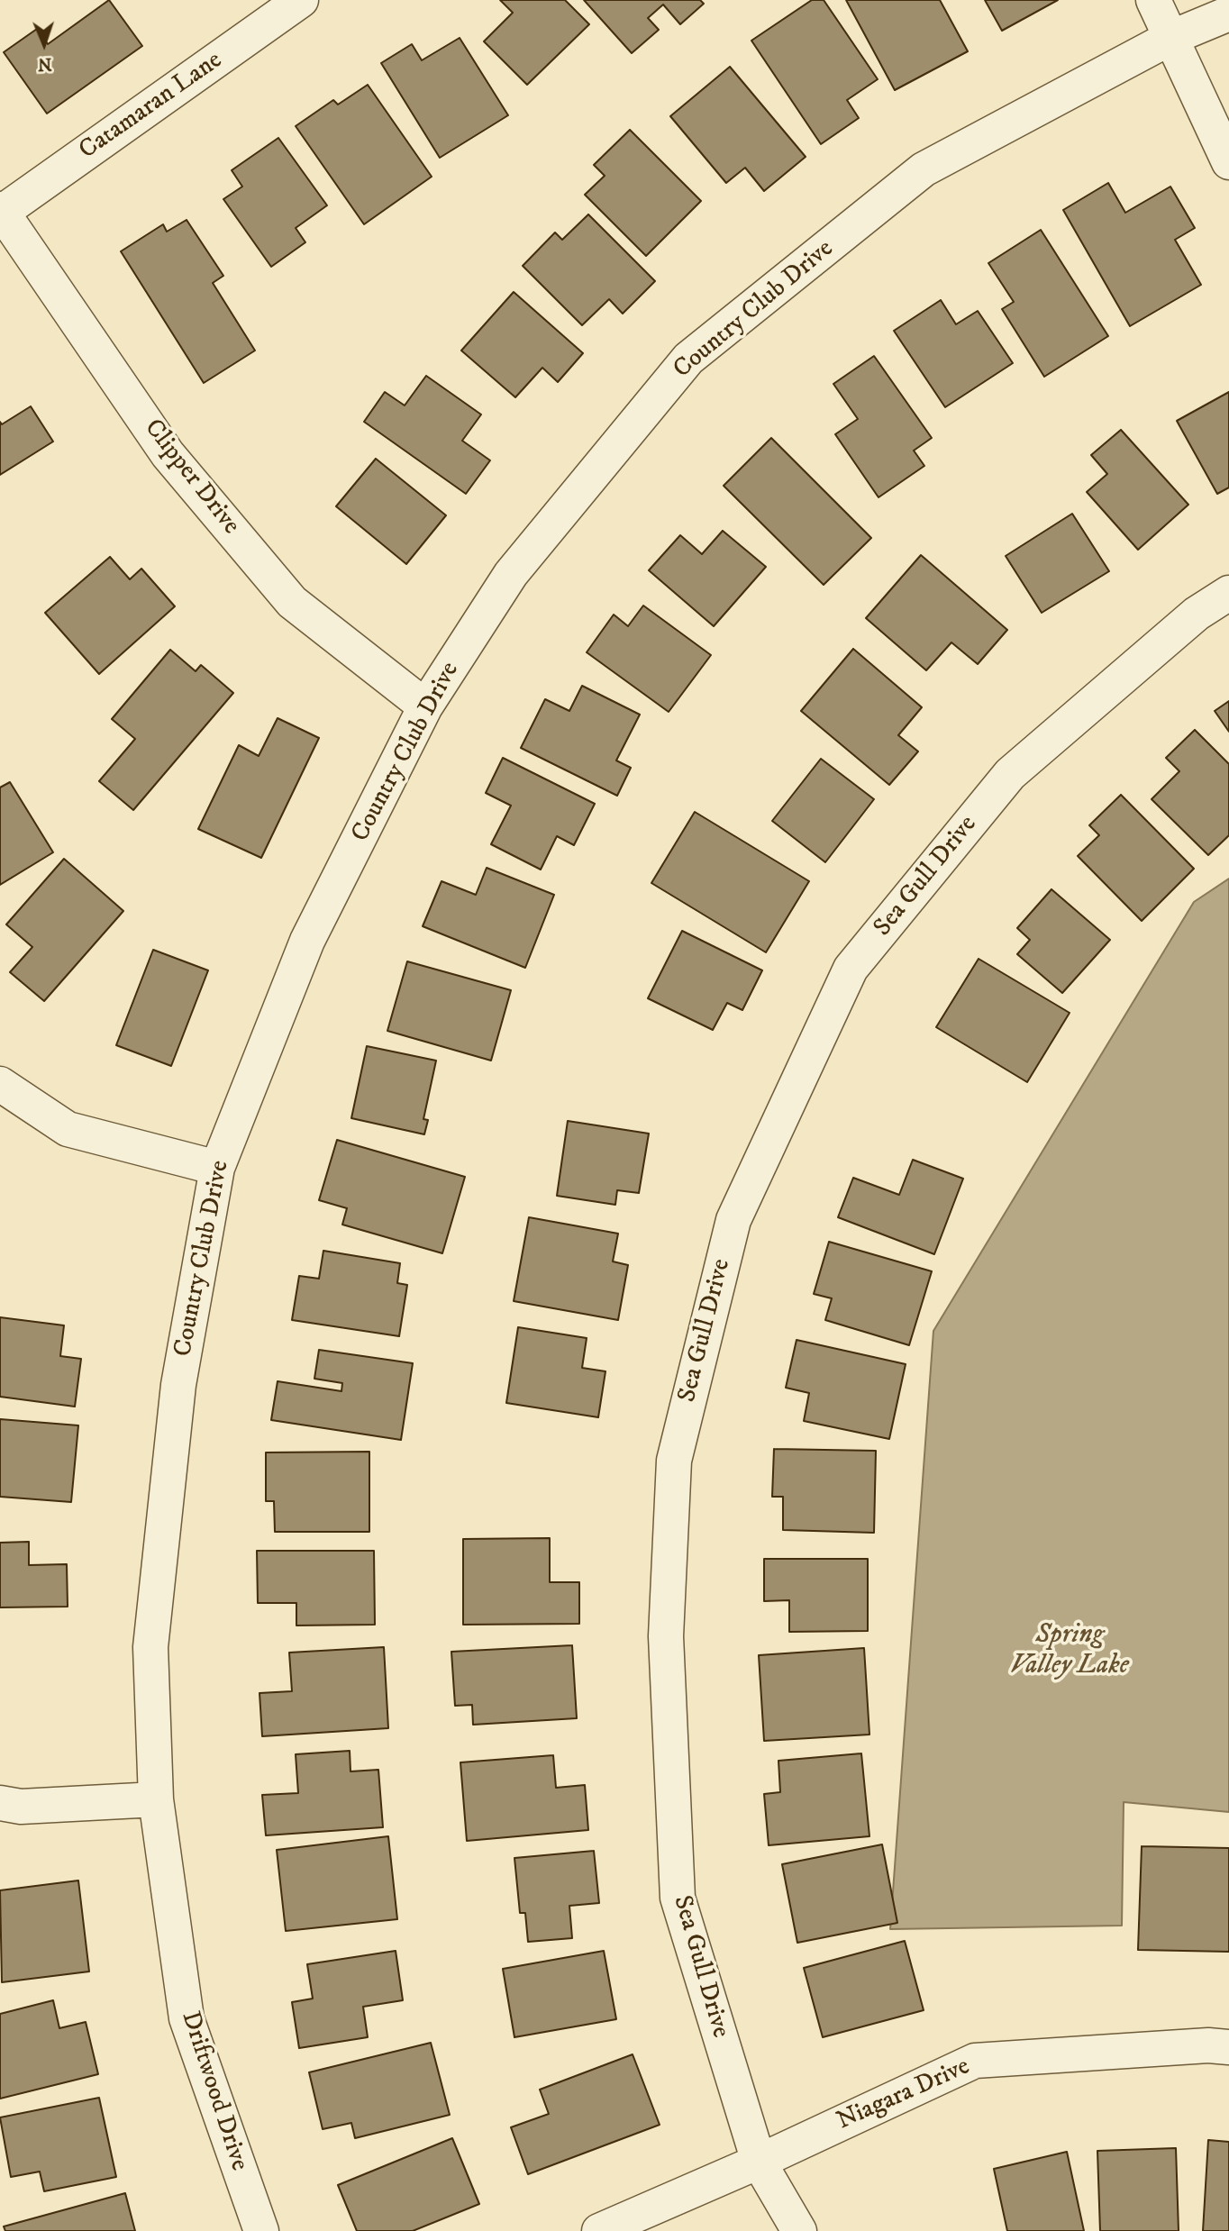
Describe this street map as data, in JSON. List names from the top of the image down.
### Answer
{
  "streets": {
    "street": [
      "Catamaran Lane",
      "Country Club Drive",
      "Clipper Drive",
      "Sea Gull Drive",
      "Driftwood Drive",
      "Niagara Drive"
    ]
  },
  "crossings": [
    ["Catamaran Lane", "Clipper Drive"],
    ["Country Club Drive", "Clipper Drive"],
    ["Country Club Drive", "Driftwood Drive"],
    ["Sea Gull Drive", "Niagara Drive"]
  ],
  "water": ["Spring Valley Lake"],
  "north": "bottom"
}
